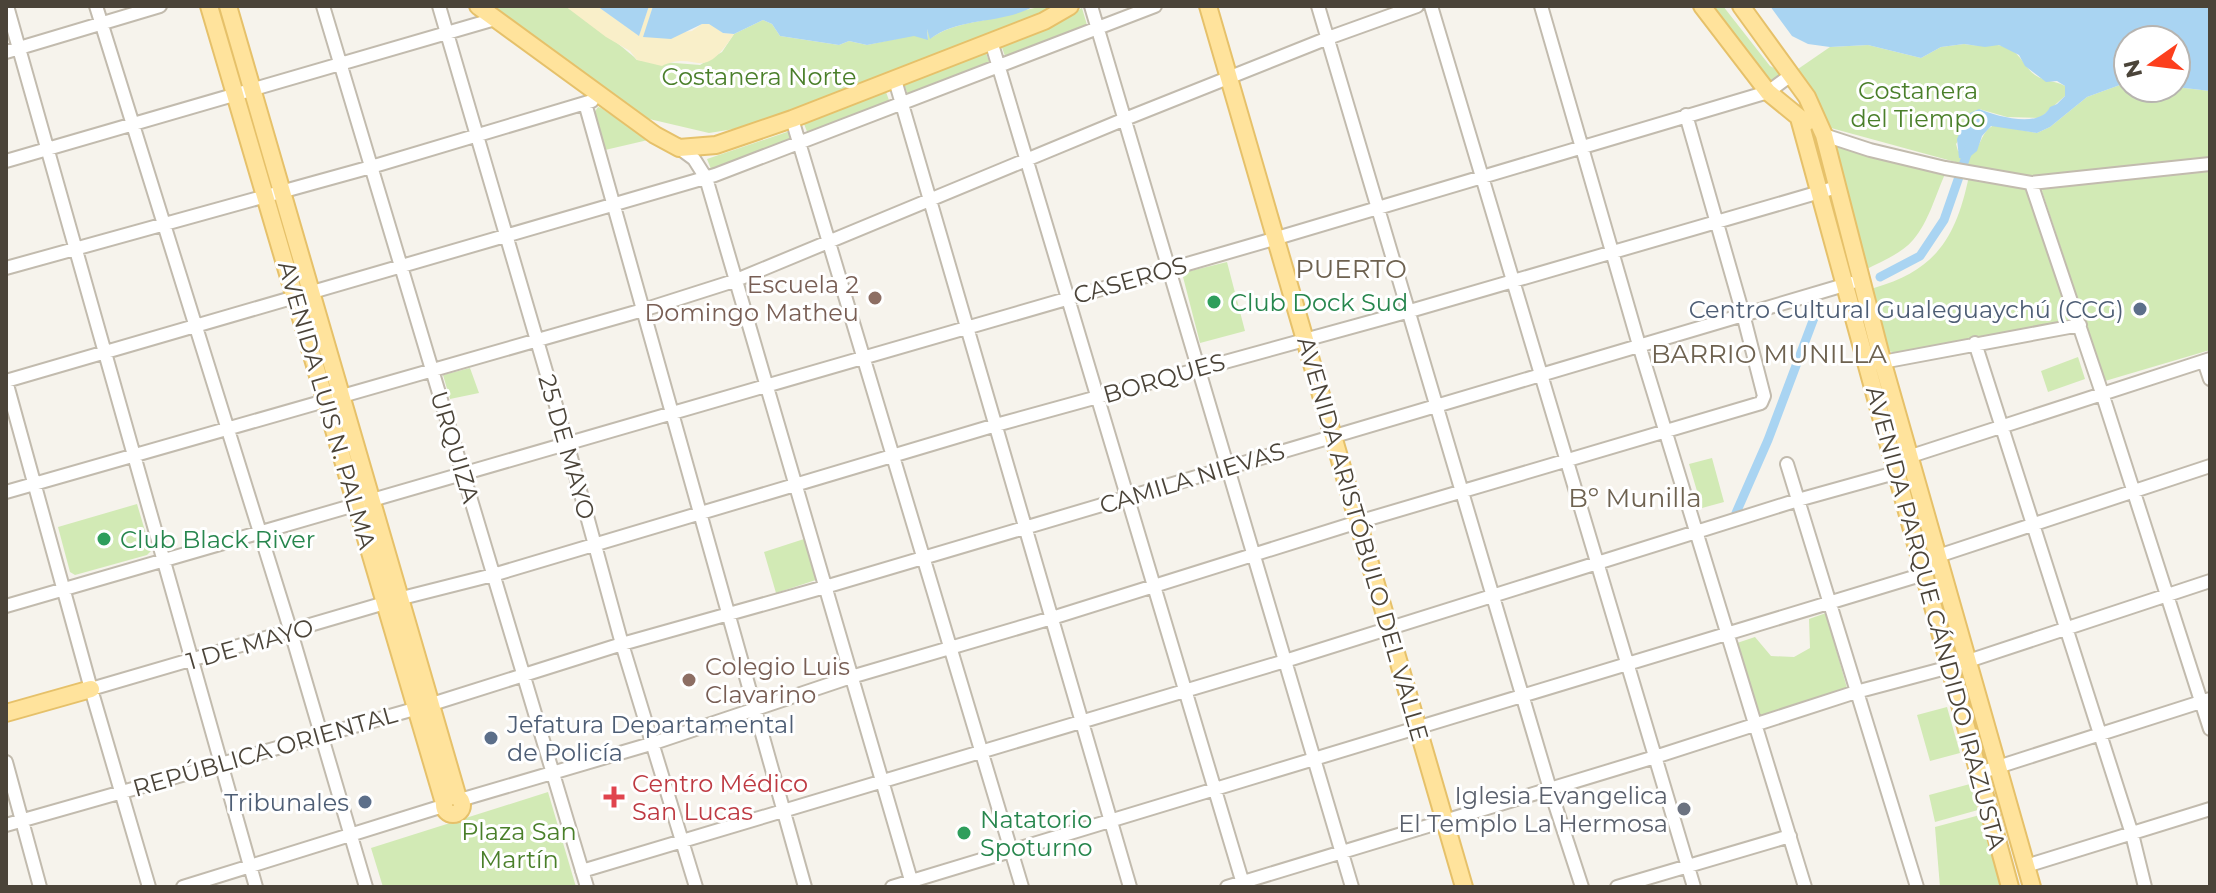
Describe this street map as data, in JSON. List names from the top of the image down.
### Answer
{
  "streets": {
    "main road": [
      "AVENIDA LUIS N. PALMA",
      "AVENIDA ARISTÓBULO DEL VALLE",
      "AVENIDA PARQUE CÁNDIDO IRAZUSTA",
      "1 DE MAYO"
    ],
    "street": [
      "CASEROS",
      "BORQUES",
      "URQUIZA",
      "25 DE MAYO",
      "CAMILA NIEVAS",
      "REPÚBLICA ORIENTAL"
    ]
  },
  "crossings": [
    ["CASEROS", "AVENIDA LUIS N. PALMA"],
    ["CASEROS", "URQUIZA"],
    ["CASEROS", "25 DE MAYO"],
    ["CASEROS", "AVENIDA ARISTÓBULO DEL VALLE"],
    ["CASEROS", "AVENIDA PARQUE CÁNDIDO IRAZUSTA"],
    ["BORQUES", "URQUIZA"],
    ["BORQUES", "25 DE MAYO"],
    ["BORQUES", "AVENIDA ARISTÓBULO DEL VALLE"],
    ["BORQUES", "AVENIDA PARQUE CÁNDIDO IRAZUSTA"],
    ["BORQUES", "1 DE MAYO"],
    ["AVENIDA LUIS N. PALMA", "1 DE MAYO"],
    ["AVENIDA LUIS N. PALMA", "REPÚBLICA ORIENTAL"],
    ["URQUIZA", "CAMILA NIEVAS"],
    ["URQUIZA", "1 DE MAYO"],
    ["URQUIZA", "REPÚBLICA ORIENTAL"],
    ["25 DE MAYO", "CAMILA NIEVAS"],
    ["CAMILA NIEVAS", "AVENIDA ARISTÓBULO DEL VALLE"],
    ["CAMILA NIEVAS", "AVENIDA PARQUE CÁNDIDO IRAZUSTA"],
    ["CAMILA NIEVAS", "REPÚBLICA ORIENTAL"]
  ],
  "districts": ["PUERTO", "BARRIO MUNILLA", "Bº Munilla"],
  "parks": ["Costanera Norte", "Costanera del Tiempo", "Plaza San Martín"],
  "places": {
    "other": [
      "Escuela 2 Domingo Matheu",
      "Club Dock Sud",
      "Centro Cultural Gualeguaychú (CCG)",
      "Club Black River",
      "Colegio Luis Clavarino",
      "Jefatura Departamental de Policía",
      "Tribunales",
      "Iglesia Evangelica El Templo La Hermosa",
      "Natatorio Spoturno"
    ],
    "health": ["Centro Médico San Lucas"]
  },
  "north": "left"
}
